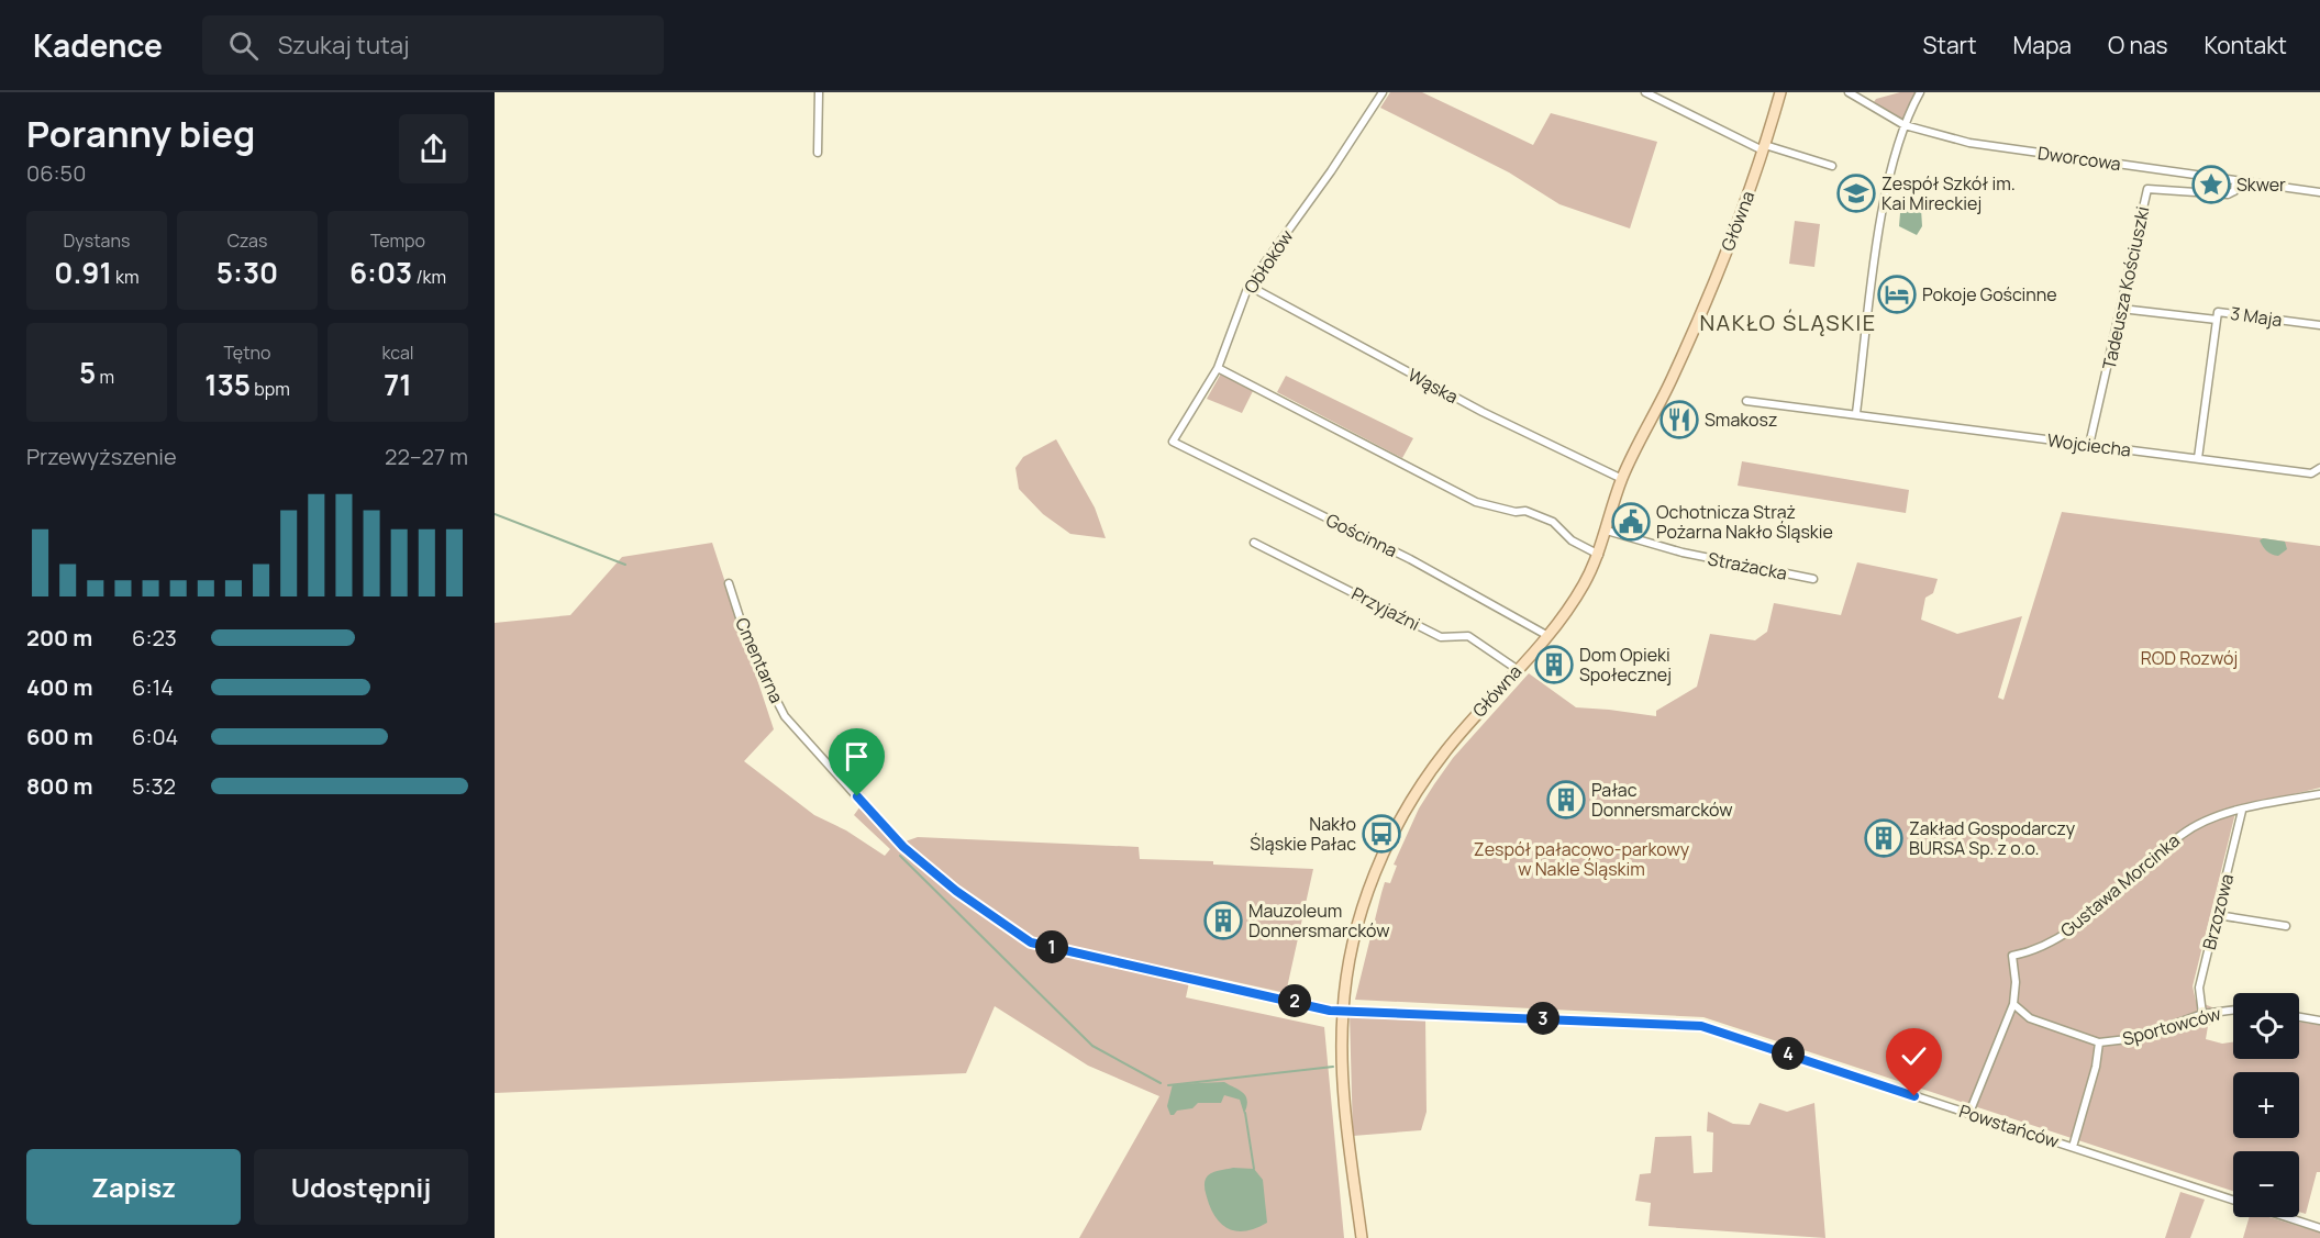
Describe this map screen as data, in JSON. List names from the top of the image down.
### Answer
{
  "streets": {
    "main road": ["Główna"],
    "street": [
      "Dworcowa",
      "Obłoków",
      "Tadeusza Kościuszki",
      "3 Maja",
      "Wąska",
      "Wojciecha",
      "Gościnna",
      "Strażacka",
      "Przyjaźni",
      "Cmentarna",
      "Gustawa Morcinka",
      "Brzozowa",
      "Sportowców",
      "Powstańców"
    ]
  },
  "crossings": [
    ["Dworcowa", "Tadeusza Kościuszki"],
    ["Główna", "Wąska"],
    ["Główna", "Gościnna"],
    ["Główna", "Strażacka"],
    ["Główna", "Przyjaźni"],
    ["Główna", "Cmentarna"],
    ["Główna", "Powstańców"],
    ["Obłoków", "Wąska"],
    ["Obłoków", "Gościnna"],
    ["Tadeusza Kościuszki", "3 Maja"],
    ["Tadeusza Kościuszki", "Wojciecha"],
    ["Cmentarna", "Powstańców"],
    ["Gustawa Morcinka", "Brzozowa"],
    ["Brzozowa", "Sportowców"]
  ],
  "districts": ["NAKŁO ŚLĄSKIE"],
  "parks": ["ROD Rozwój", "Zespół pałacowo-parkowy w Nakle Śląskim"],
  "places": {
    "place": ["Skwer"],
    "school or university": ["Zespół Szkół im. Kai Mireckiej"],
    "hotel": ["Pokoje Gościnne"],
    "restaurant": ["Smakosz"],
    "public building": ["Ochotnicza Straż Pożarna Nakło Śląskie"],
    "building": [
      "Dom Opieki Społecznej",
      "Pałac Donnersmarcków",
      "Zakład Gospodarczy BURSA Sp. z o.o.",
      "Mauzoleum Donnersmarcków"
    ],
    "bus stop": ["Nakło Śląskie Pałac"]
  },
  "page": {
    "header": "Kadence",
    "search": "Szukaj tutaj",
    "nav": [
      "Start",
      "Mapa",
      "O nas",
      "Kontakt"
    ],
    "heading": ["Poranny bieg", "06:50"],
    "stats": [
      ["Dystans", "0.91 km"],
      ["Czas", "5:30"],
      ["Tempo", "6:03 /km"],
      ["5 m"],
      ["Tętno", "135 bpm"],
      ["kcal", "71"]
    ],
    "chart": ["Przewyższenie", "22–27 m"],
    "list": [
      {
        "name": "200 m",
        "note": "6:23"
      },
      {
        "name": "400 m",
        "note": "6:14"
      },
      {
        "name": "600 m",
        "note": "6:04"
      },
      {
        "name": "800 m",
        "note": "5:32"
      }
    ],
    "pins": [
      "1",
      "2",
      "3",
      "4"
    ],
    "map_buttons": ["+", "−"],
    "buttons": ["Zapisz", "Udostępnij"]
  }
}
